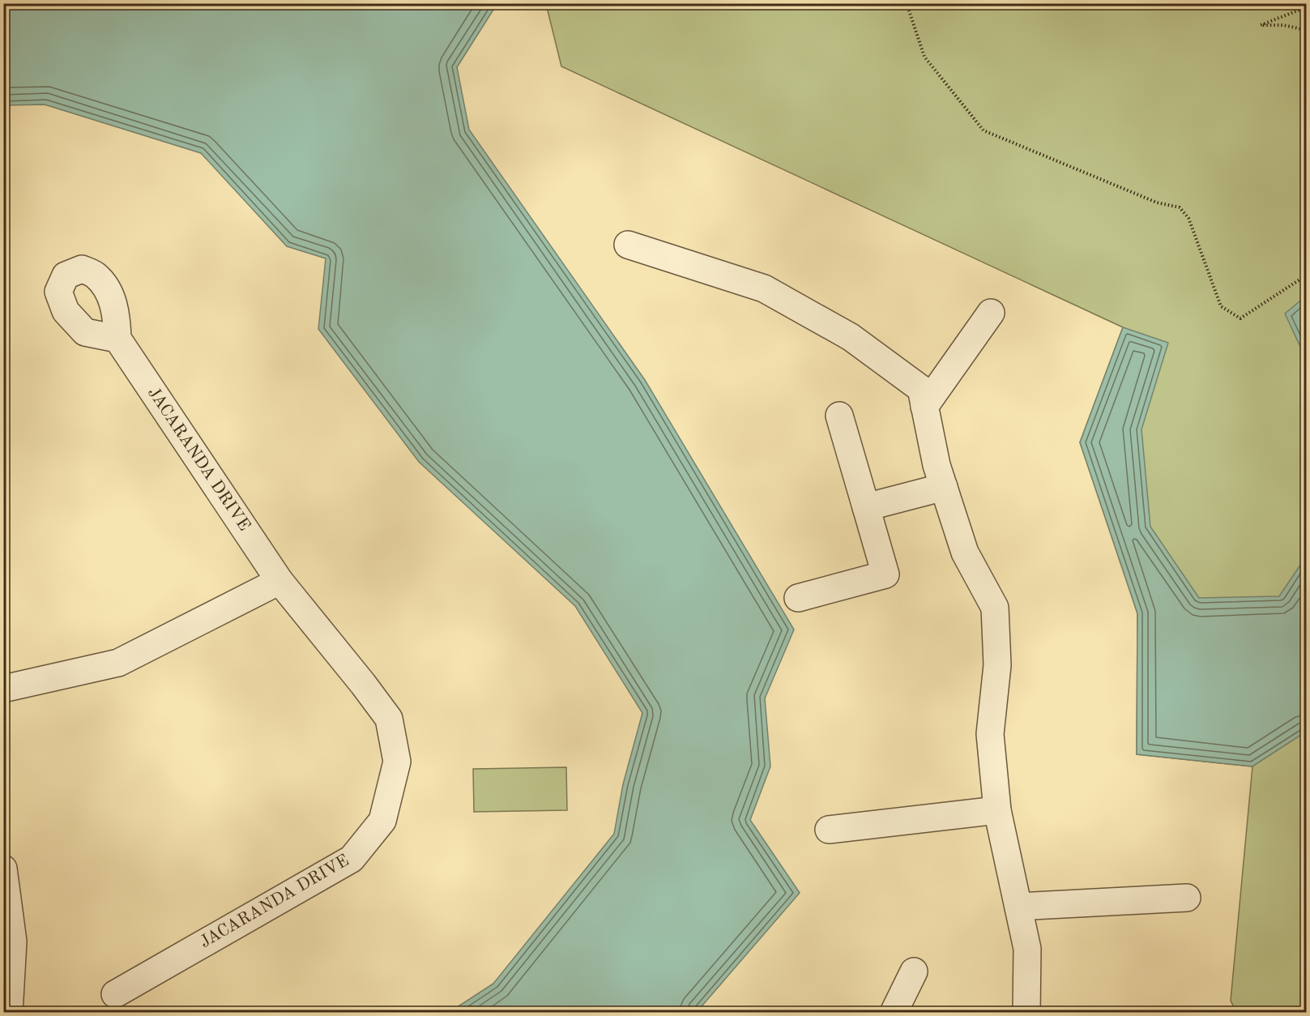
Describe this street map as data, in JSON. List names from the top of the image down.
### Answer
{
  "streets": {
    "street": ["JACARANDA DRIVE"]
  }
}
